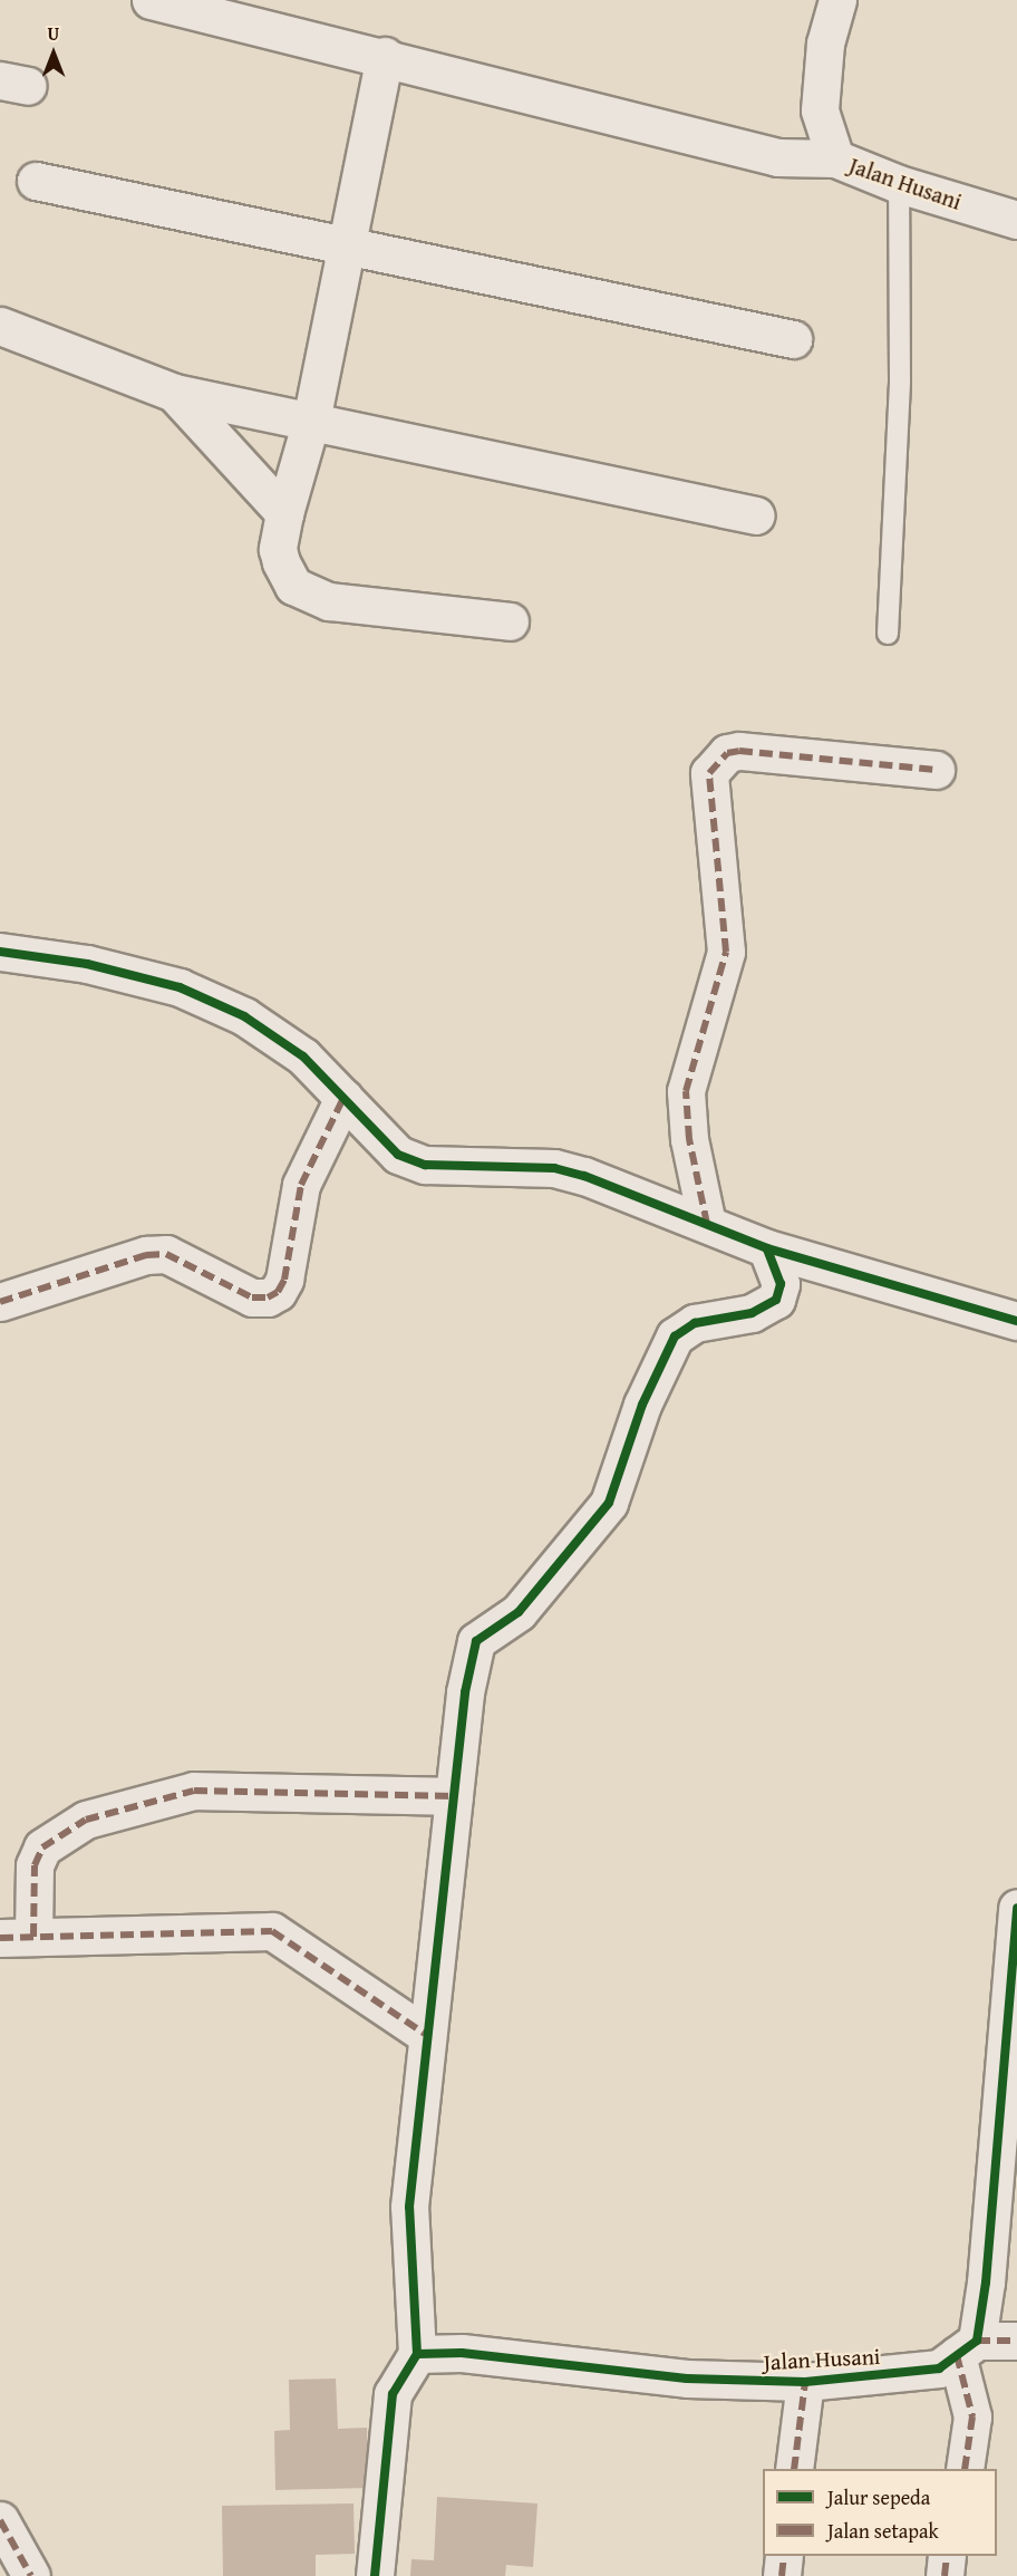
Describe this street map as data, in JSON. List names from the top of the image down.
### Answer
{
  "streets": {
    "street": ["Jalan Husani"]
  },
  "legend": ["Jalur sepeda", "Jalan setapak"],
  "north": "top"
}
